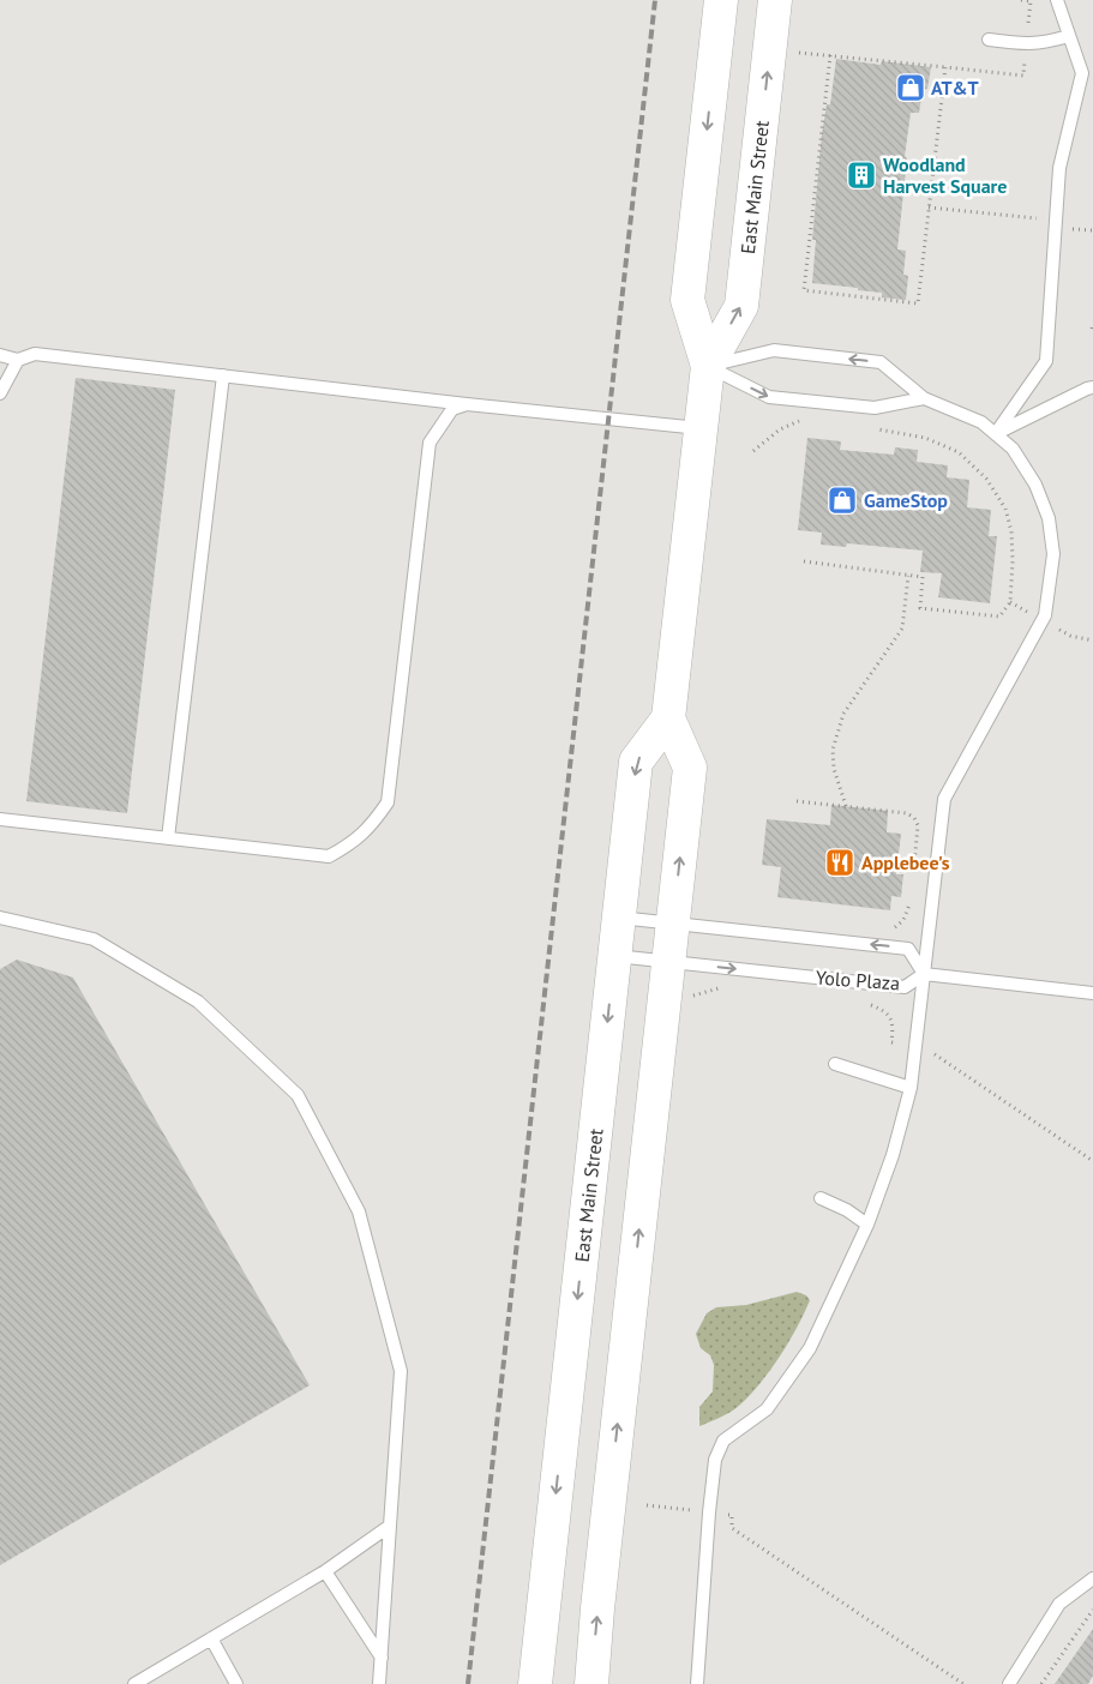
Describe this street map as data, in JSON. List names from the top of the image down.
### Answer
{
  "streets": {
    "main road": ["East Main Street"],
    "lane": ["Yolo Plaza"]
  },
  "crossings": [
    ["East Main Street", "Yolo Plaza"]
  ],
  "places": {
    "shop": ["AT&T", "GameStop"],
    "building": ["Woodland Harvest Square"],
    "restaurant": ["Applebee's"]
  }
}
